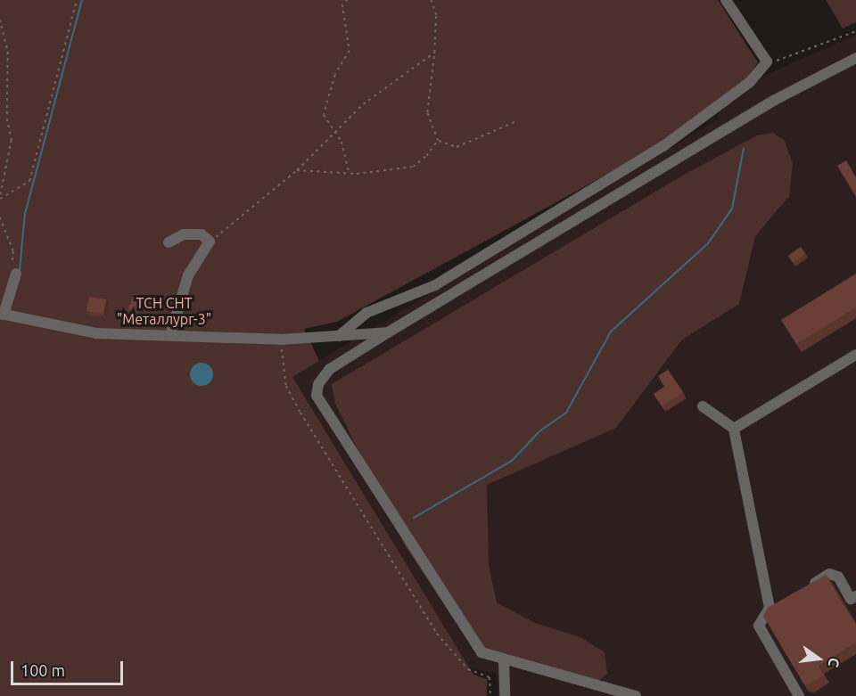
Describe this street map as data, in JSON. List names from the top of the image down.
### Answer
{
  "parks": ["ТСН СНТ \"Металлург-3\""],
  "scale_bar": "100 m",
  "north": "right"
}
